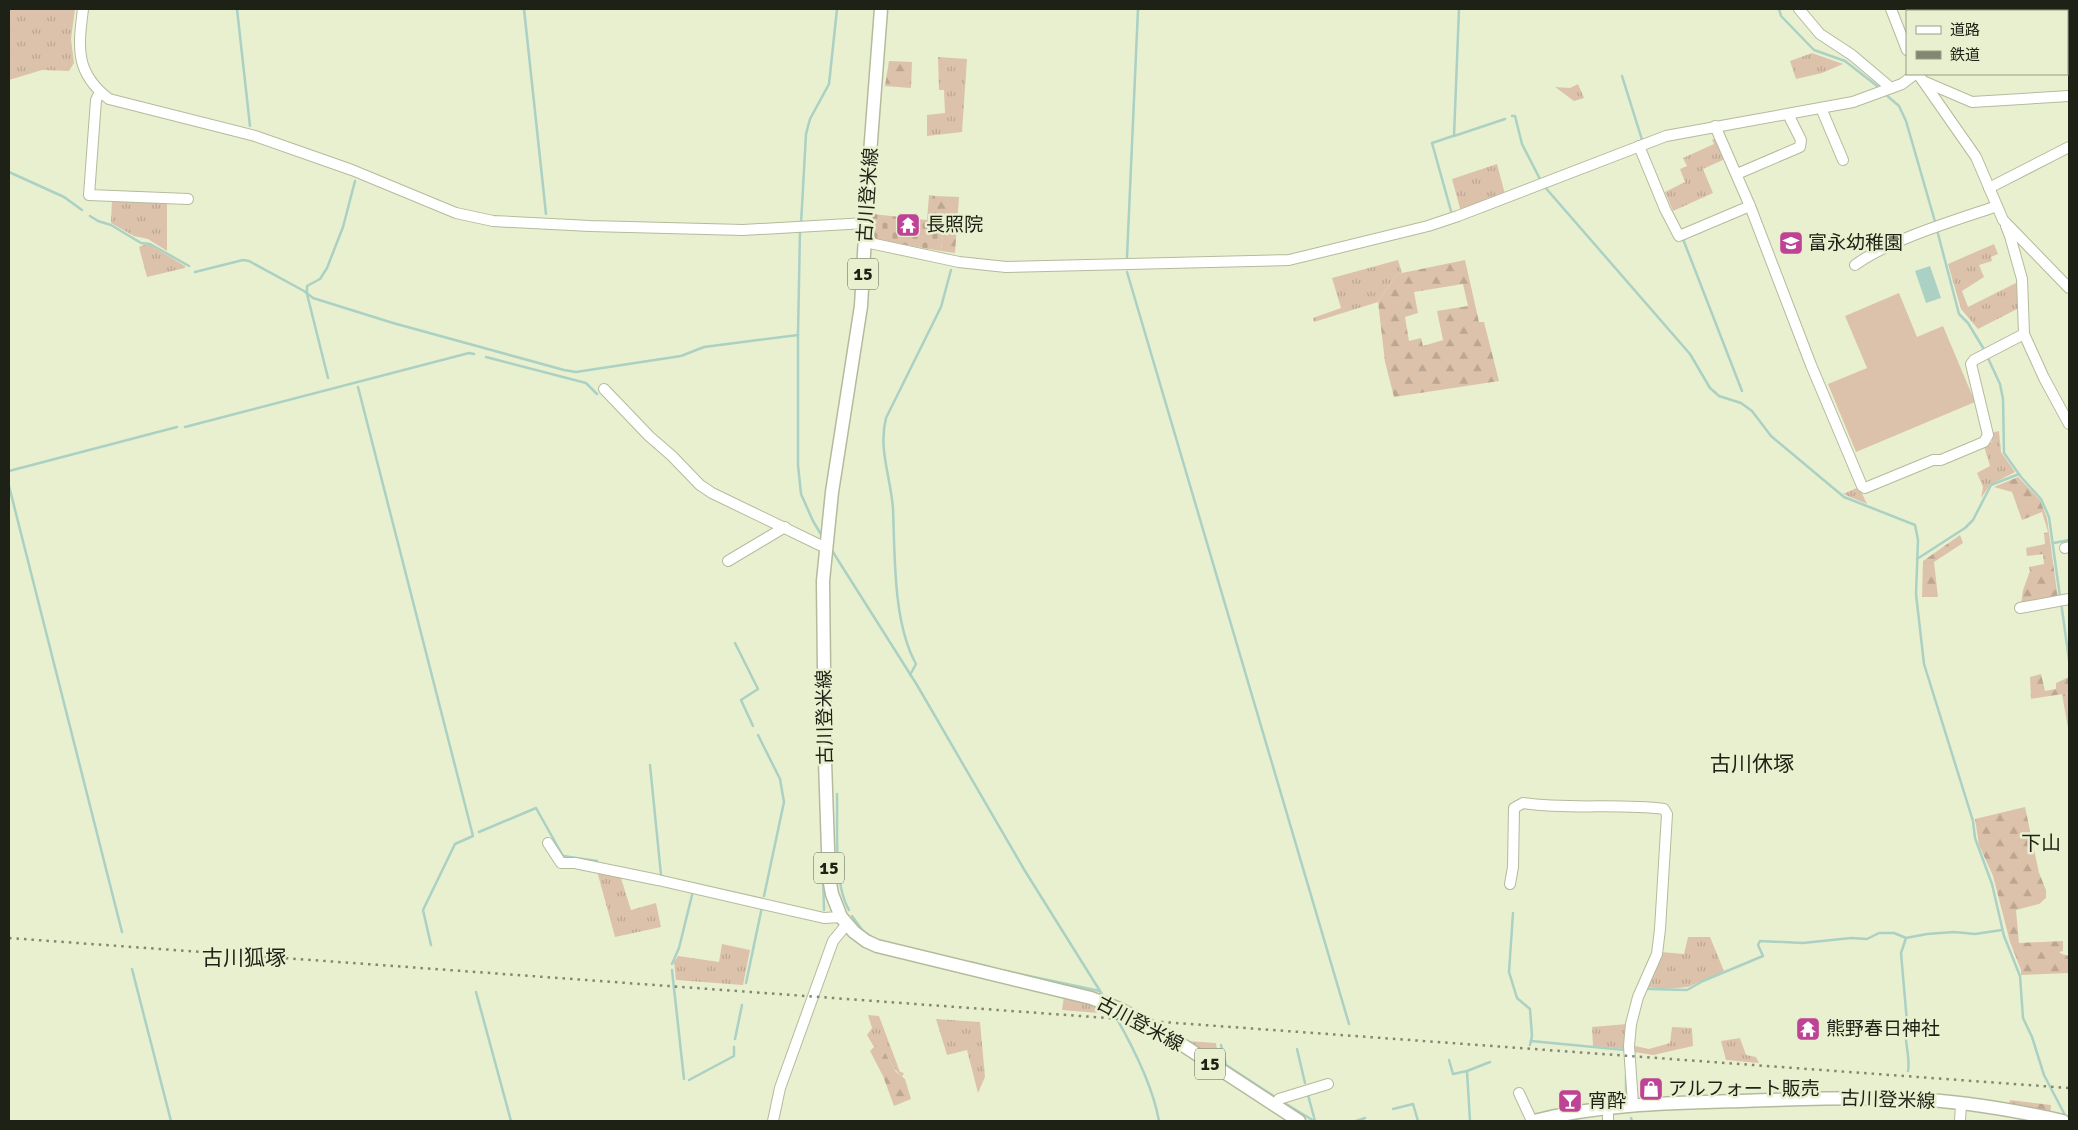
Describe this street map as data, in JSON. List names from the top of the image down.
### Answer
{
  "streets": {
    "main road": ["古川登米線", "15"]
  },
  "districts": ["古川休塚", "下山", "古川狐塚"],
  "places": {
    "temple": ["長照院", "熊野春日神社"],
    "school or university": ["富永幼稚園"],
    "shop": ["アルフォート販売"],
    "bar": ["宵酔"]
  },
  "legend": ["道路", "鉄道"]
}
